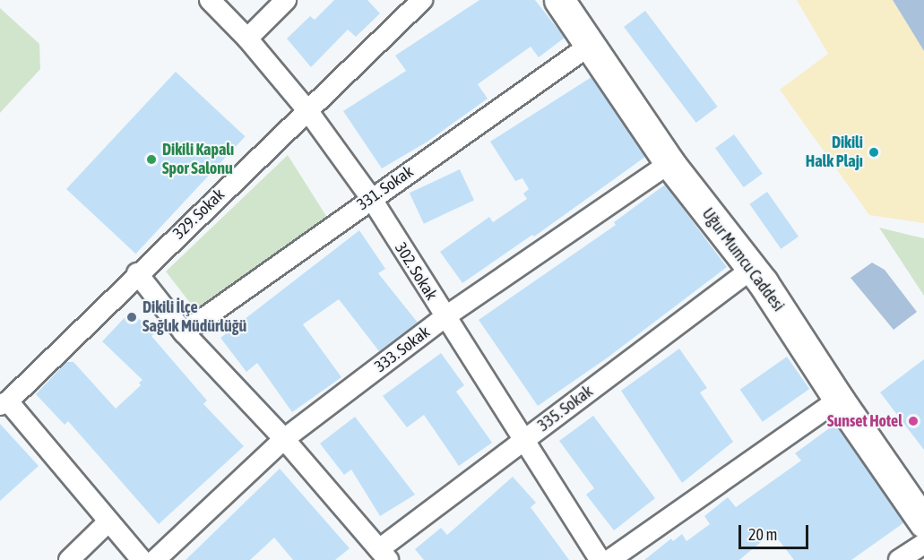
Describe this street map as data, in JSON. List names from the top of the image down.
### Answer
{
  "streets": {
    "street": [
      "331. Sokak",
      "329. Sokak",
      "Uğur Mumcu Caddesi",
      "302. Sokak",
      "333. Sokak",
      "335. Sokak"
    ]
  },
  "crossings": [
    ["331. Sokak", "Uğur Mumcu Caddesi"],
    ["331. Sokak", "302. Sokak"],
    ["329. Sokak", "302. Sokak"],
    ["Uğur Mumcu Caddesi", "333. Sokak"],
    ["Uğur Mumcu Caddesi", "335. Sokak"],
    ["302. Sokak", "333. Sokak"],
    ["302. Sokak", "335. Sokak"]
  ],
  "places": [
    "Dikili Halk Plajı",
    "Dikili Kapalı Spor Salonu",
    "Dikili İlçe Sağlık Müdürlüğü",
    "Sunset Hotel"
  ],
  "scale_bar": "20 m"
}
